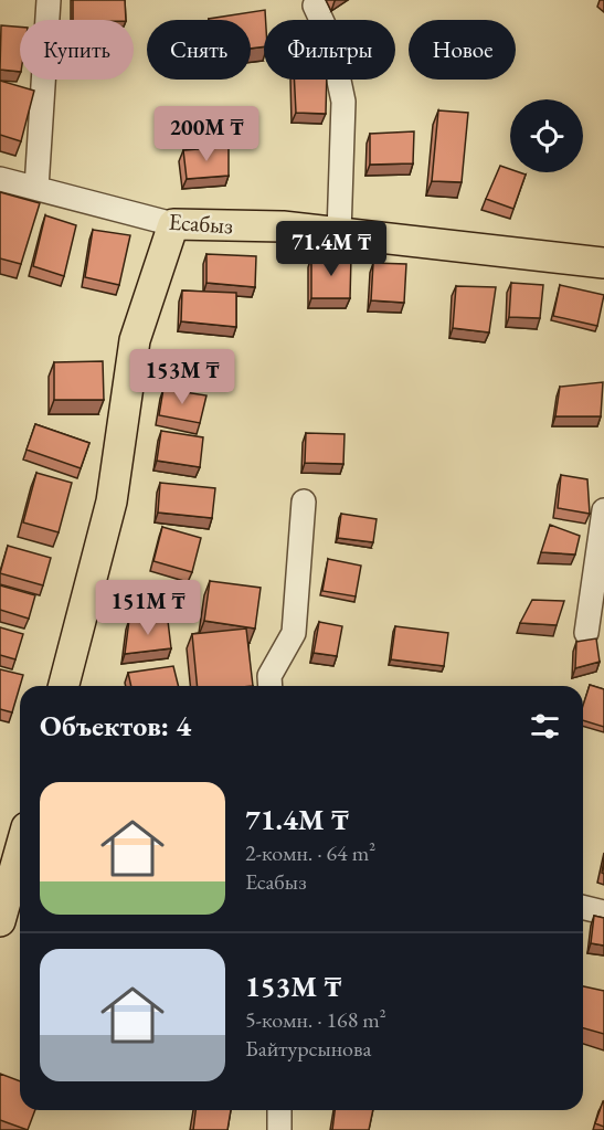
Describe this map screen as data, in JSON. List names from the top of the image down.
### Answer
{
  "streets": {
    "main road": ["Есабыз"]
  },
  "page": {
    "chip": [
      "Купить",
      "Снять",
      "Фильтры",
      "Новое"
    ],
    "price": [
      "200M ₸",
      "71.4M ₸",
      "153M ₸",
      "151M ₸"
    ],
    "heading": "Объектов: 4",
    "list": [
      {
        "name": "71.4M ₸",
        "note": "2-комн. · 64 m² · Есабыз"
      },
      {
        "name": "153M ₸",
        "note": "5-комн. · 168 m² · Байтурсынова"
      }
    ]
  }
}
